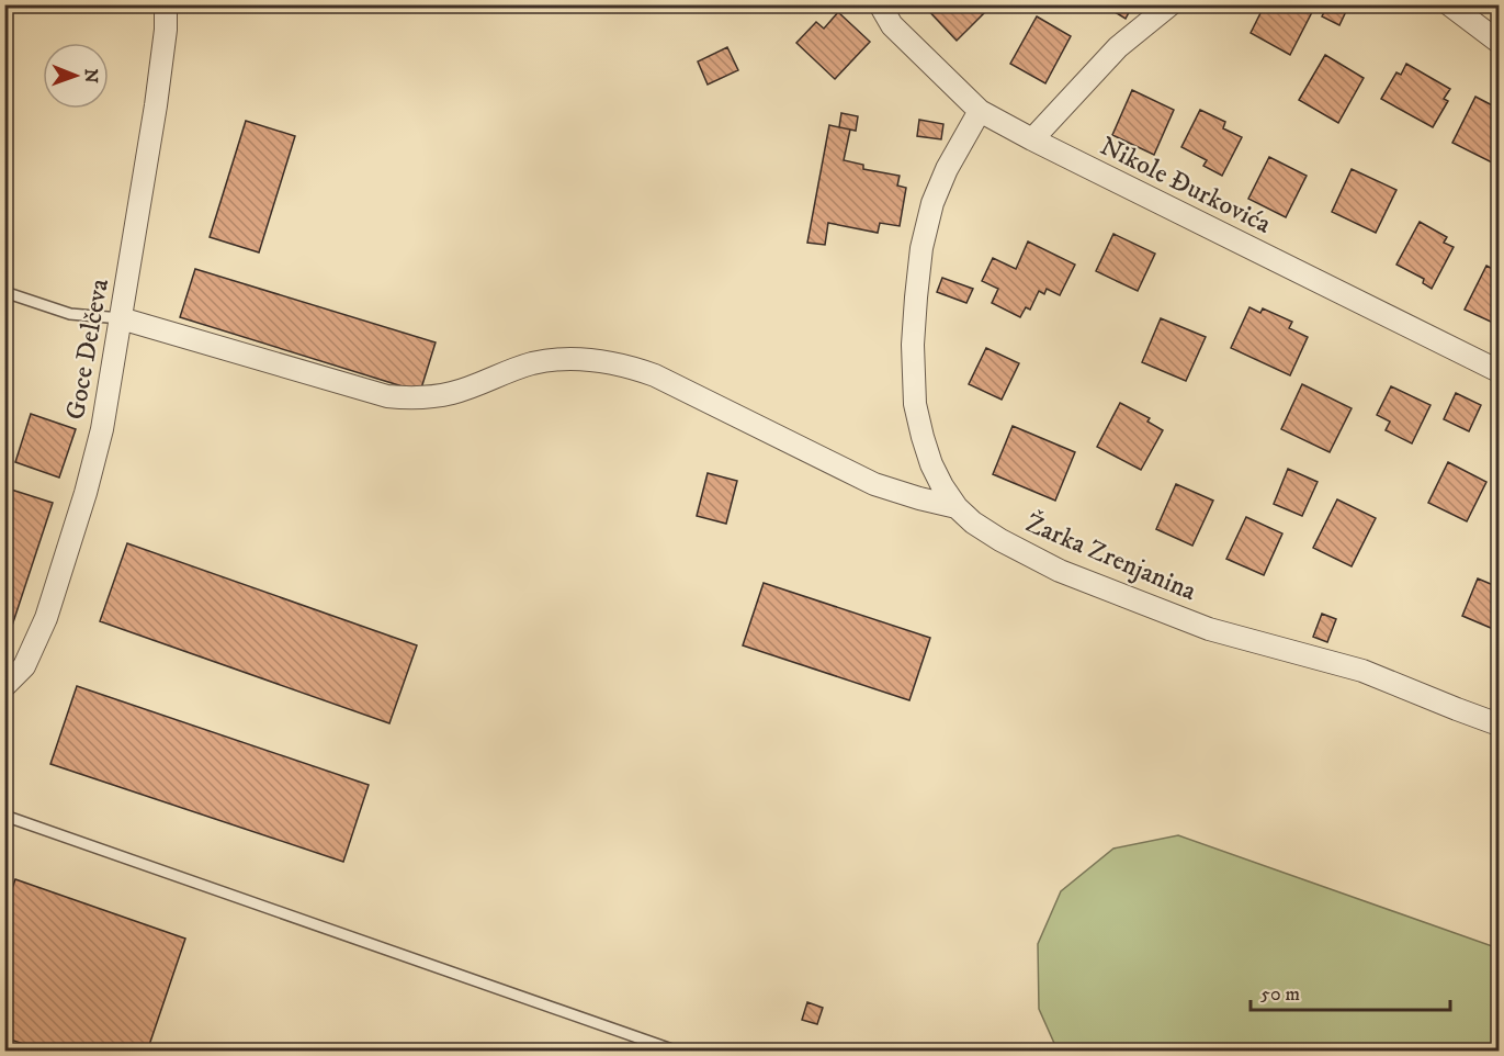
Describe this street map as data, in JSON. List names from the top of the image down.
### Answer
{
  "streets": {
    "street": ["Nikole Đurkovića", "Goce Delčeva", "Žarka Zrenjanina"]
  },
  "crossings": [
    ["Nikole Đurkovića", "Žarka Zrenjanina"]
  ],
  "scale_bar": "50 m",
  "north": "right"
}
